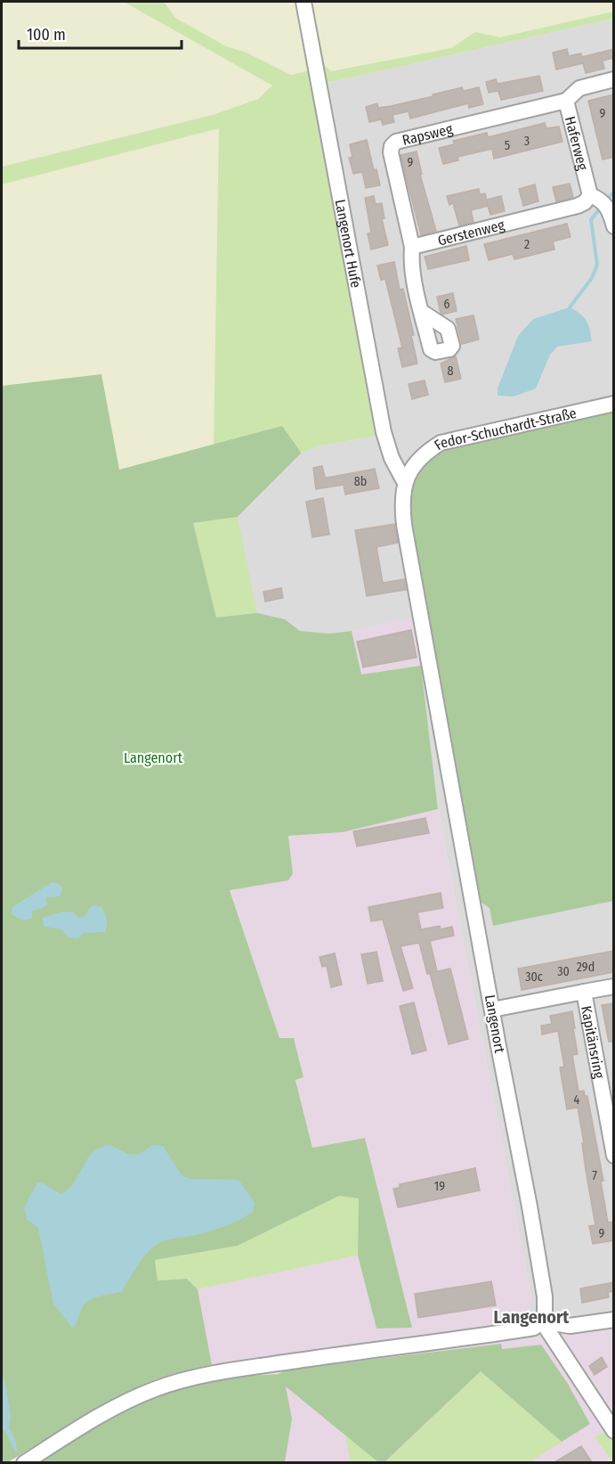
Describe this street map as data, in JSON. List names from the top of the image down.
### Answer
{
  "streets": {
    "street": [
      "Rapsweg",
      "Haferweg",
      "Gerstenweg",
      "Langenort Hufe",
      "Fedor-Schuchardt-Straße",
      "Langenort",
      "Kapitänsring"
    ]
  },
  "crossings": [
    ["Rapsweg", "Haferweg"],
    ["Rapsweg", "Gerstenweg"],
    ["Haferweg", "Gerstenweg"],
    ["Langenort Hufe", "Fedor-Schuchardt-Straße"],
    ["Langenort Hufe", "Langenort"],
    ["Fedor-Schuchardt-Straße", "Langenort"],
    ["Langenort", "Kapitänsring"]
  ],
  "districts": ["Langenort"],
  "parks": ["Langenort"],
  "house_numbers": [
    "9",
    "3",
    "5",
    "9",
    "2",
    "6",
    "8",
    "8b",
    "29d",
    "30",
    "30c",
    "4",
    "7",
    "19",
    "9"
  ],
  "scale_bar": "100 m"
}
